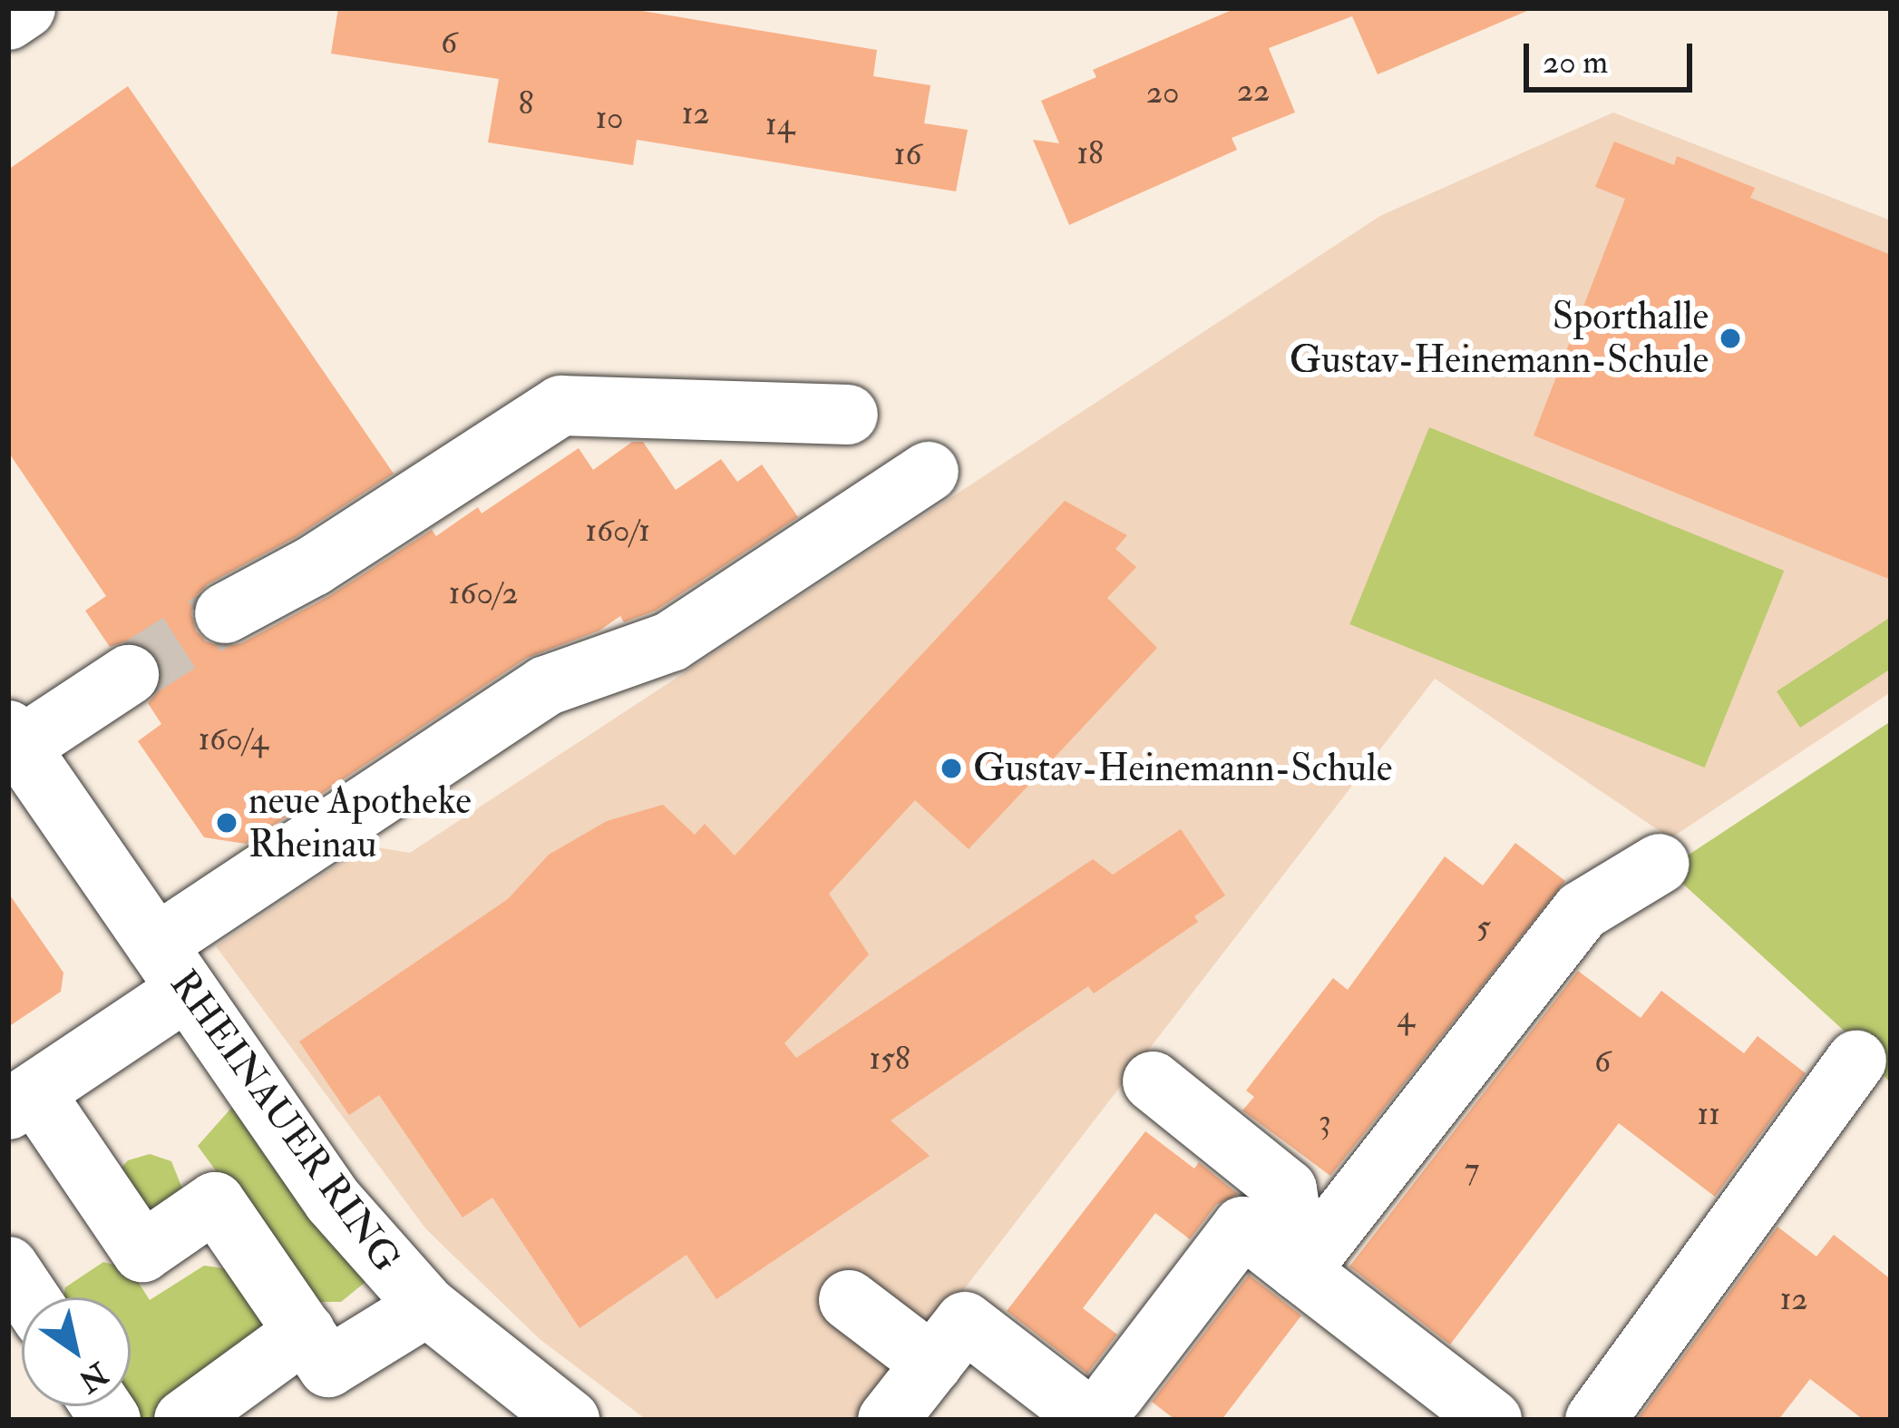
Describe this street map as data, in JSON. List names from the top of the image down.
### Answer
{
  "streets": {
    "street": ["RHEINAUER RING"]
  },
  "places": ["Sporthalle Gustav-Heinemann-Schule", "Gustav-Heinemann-Schule", "neue Apotheke Rheinau"],
  "house_numbers": [
    "6",
    "22",
    "20",
    "8",
    "12",
    "10",
    "14",
    "18",
    "16",
    "160/1",
    "160/2",
    "160/4",
    "5",
    "4",
    "158",
    "6",
    "11",
    "3",
    "7",
    "12"
  ],
  "scale_bar": "20 m",
  "north": "bottom right"
}
